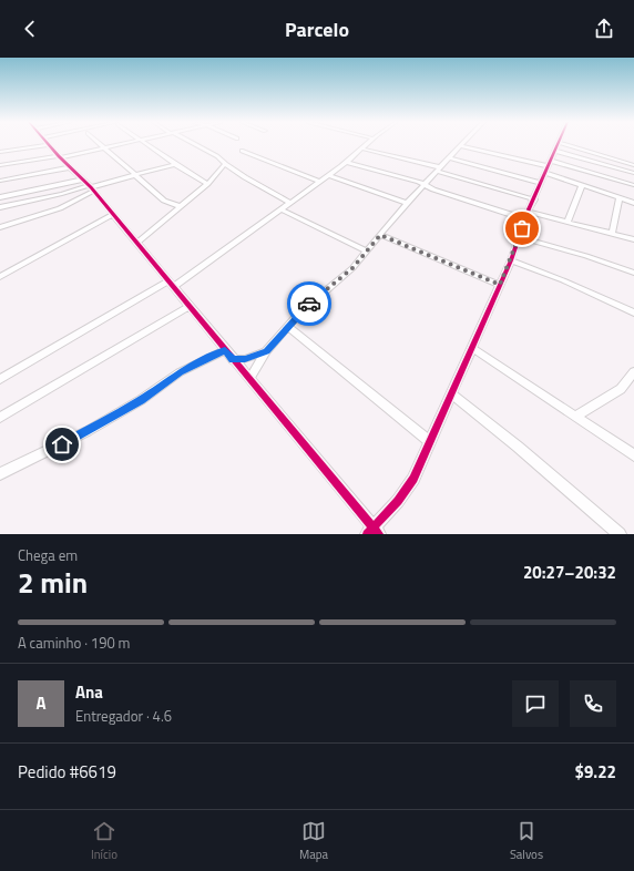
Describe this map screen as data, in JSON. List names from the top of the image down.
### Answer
{
  "page": {
    "header": "Parcelo",
    "heading": ["2 min", "Chega em", "20:27–20:32"],
    "panel": [
      "Ana",
      "Entregador · 4.6",
      "Pedido #6619",
      "$9.22"
    ],
    "bar": "A caminho · 190 m",
    "round": "A",
    "tabs": ["Início", "Mapa", "Salvos"]
  }
}
